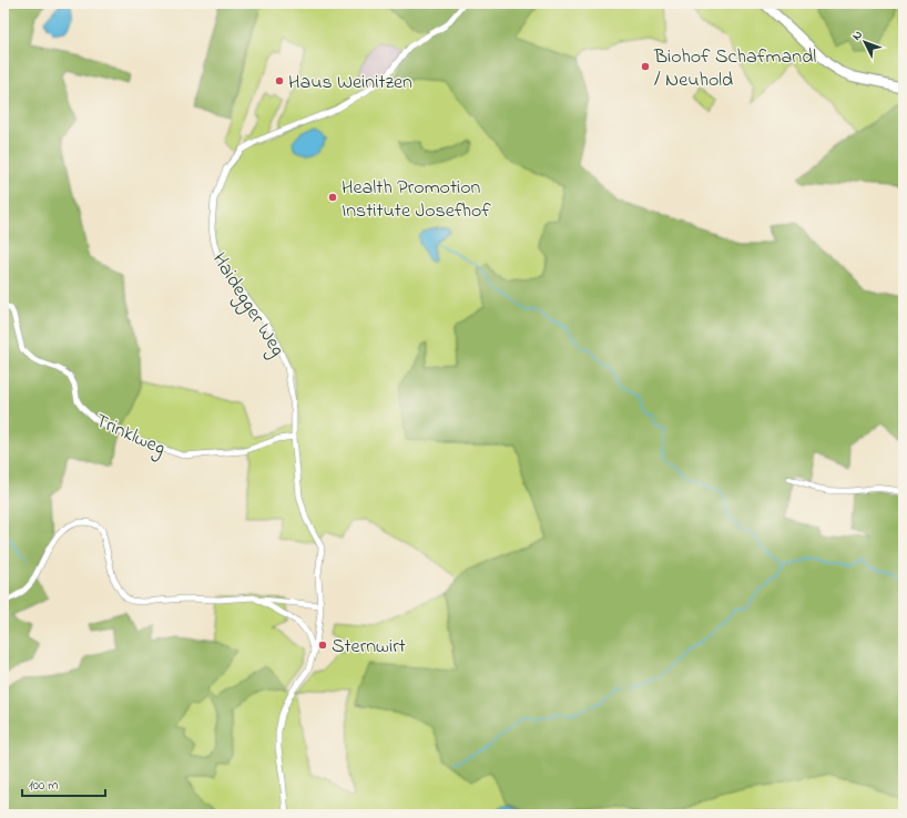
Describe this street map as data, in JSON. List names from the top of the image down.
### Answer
{
  "streets": {
    "street": ["Haidegger Weg", "Trinklweg"]
  },
  "crossings": [
    ["Haidegger Weg", "Trinklweg"]
  ],
  "places": [
    "Biohof Schafmandl / Neuhold",
    "Haus Weinitzen",
    "Health Promotion Institute Josefhof",
    "Sternwirt"
  ],
  "scale_bar": "100 m",
  "north": "top left"
}
